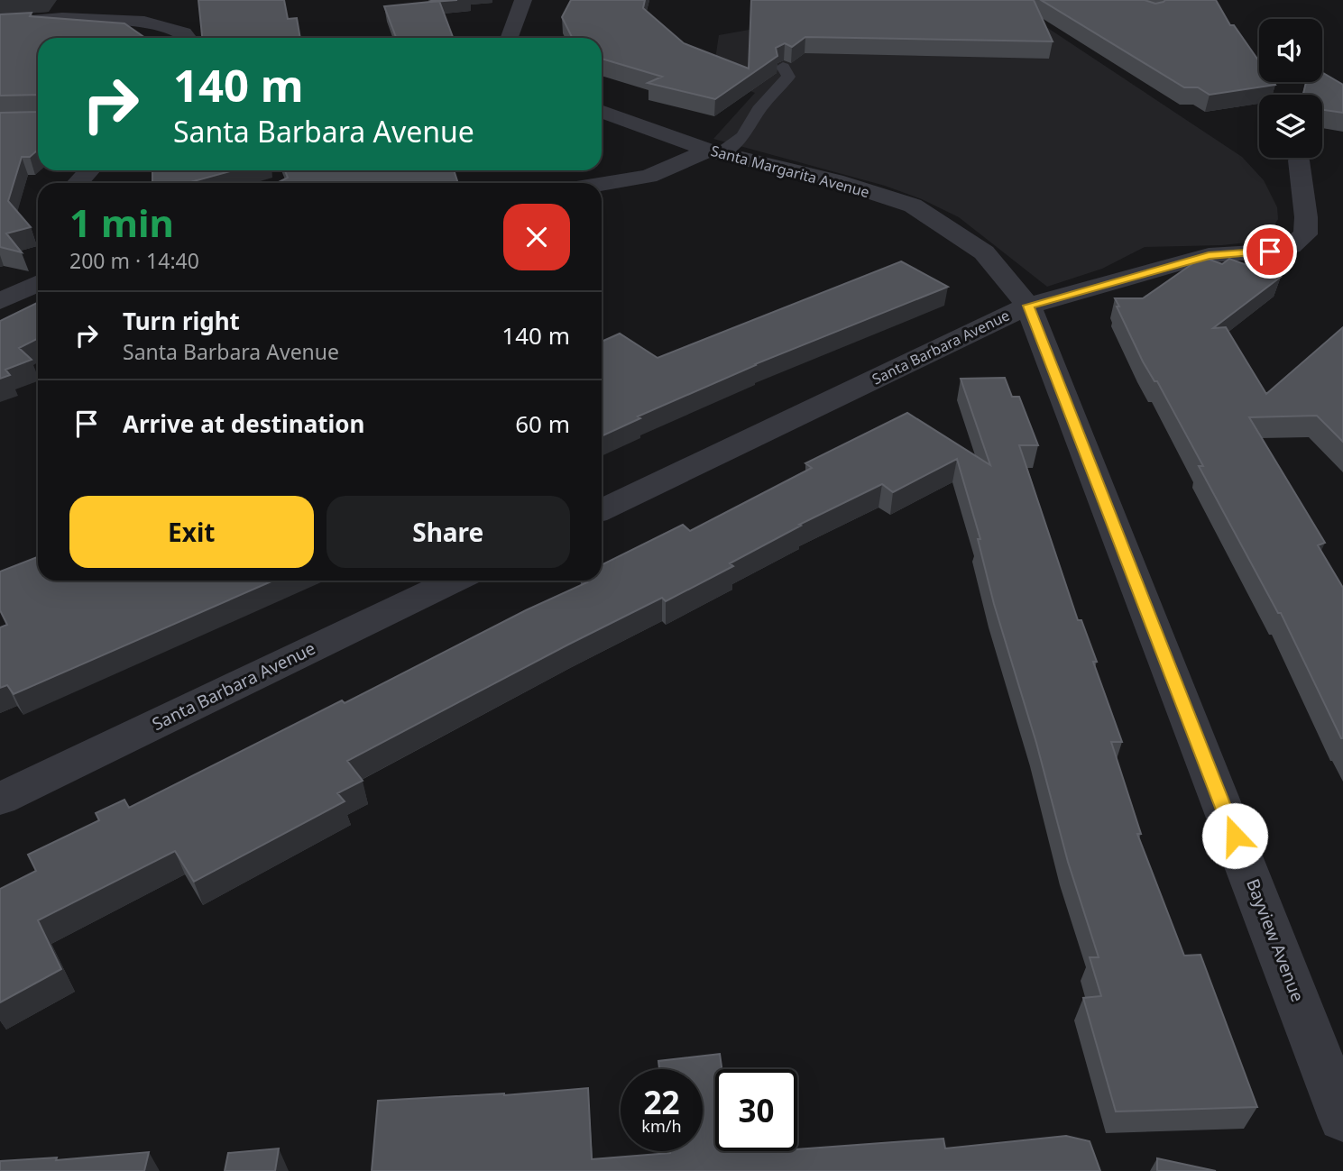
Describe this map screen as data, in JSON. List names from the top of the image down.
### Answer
{
  "streets": {
    "street": ["Santa Margarita Avenue", "Santa Barbara Avenue", "Bayview Avenue"]
  },
  "crossings": [
    ["Santa Margarita Avenue", "Santa Barbara Avenue"],
    ["Santa Margarita Avenue", "Bayview Avenue"],
    ["Santa Barbara Avenue", "Bayview Avenue"]
  ],
  "page": {
    "turn": ["140 m", "Santa Barbara Avenue"],
    "heading": ["1 min", "200 m · 14:40"],
    "list": [
      {
        "name": "Turn right",
        "note": "Santa Barbara Avenue",
        "value": "140 m"
      },
      {
        "name": "Arrive at destination",
        "value": "60 m"
      }
    ],
    "buttons": ["Exit", "Share"],
    "speed": "22 km/h",
    "limit": "30"
  }
}
